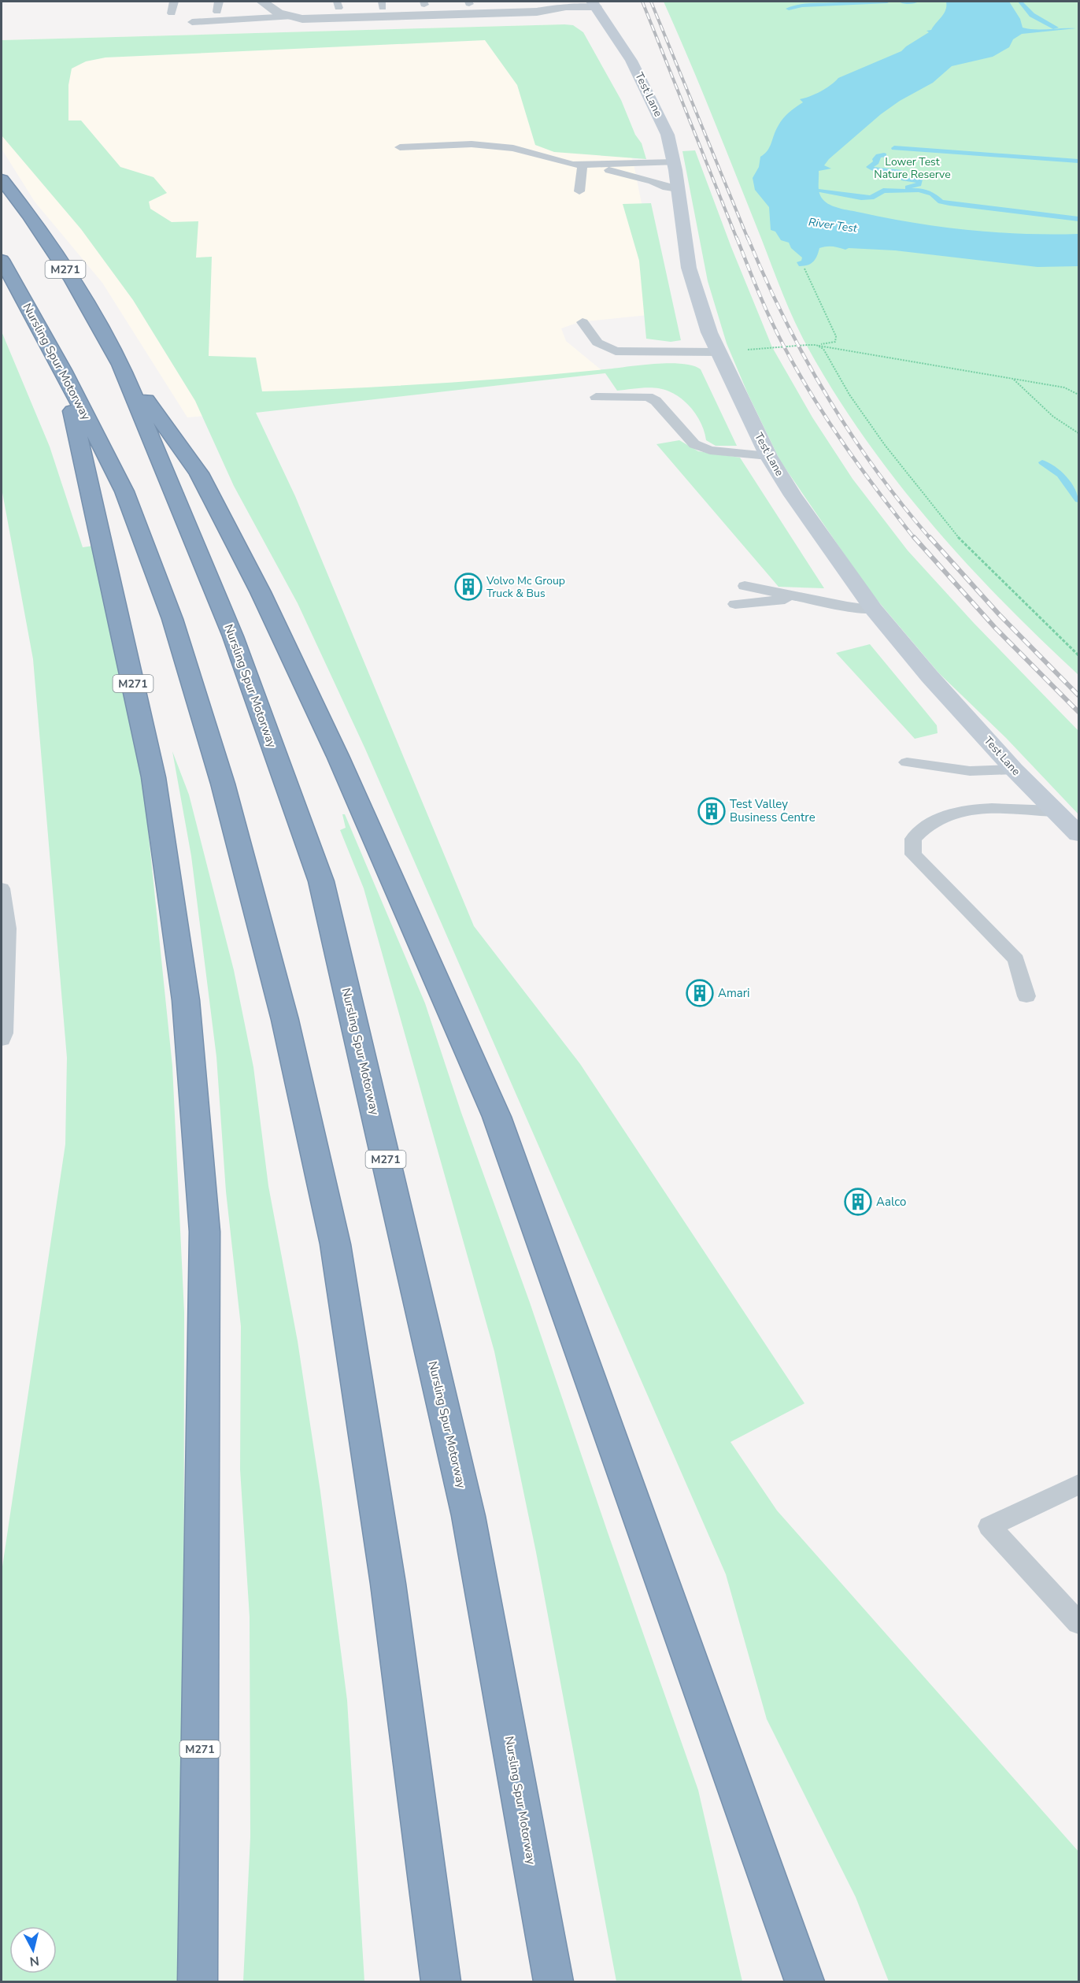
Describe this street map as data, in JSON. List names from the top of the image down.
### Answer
{
  "streets": {
    "highway": ["M271", "Nursling Spur Motorway"],
    "street": ["Test Lane"]
  },
  "crossings": [
    ["M271", "Nursling Spur Motorway"]
  ],
  "water": ["River Test"],
  "parks": ["Lower Test Nature Reserve"],
  "places": {
    "building": [
      "Volvo Mc Group Truck & Bus",
      "Test Valley Business Centre",
      "Amari",
      "Aalco"
    ]
  },
  "north": "bottom"
}
